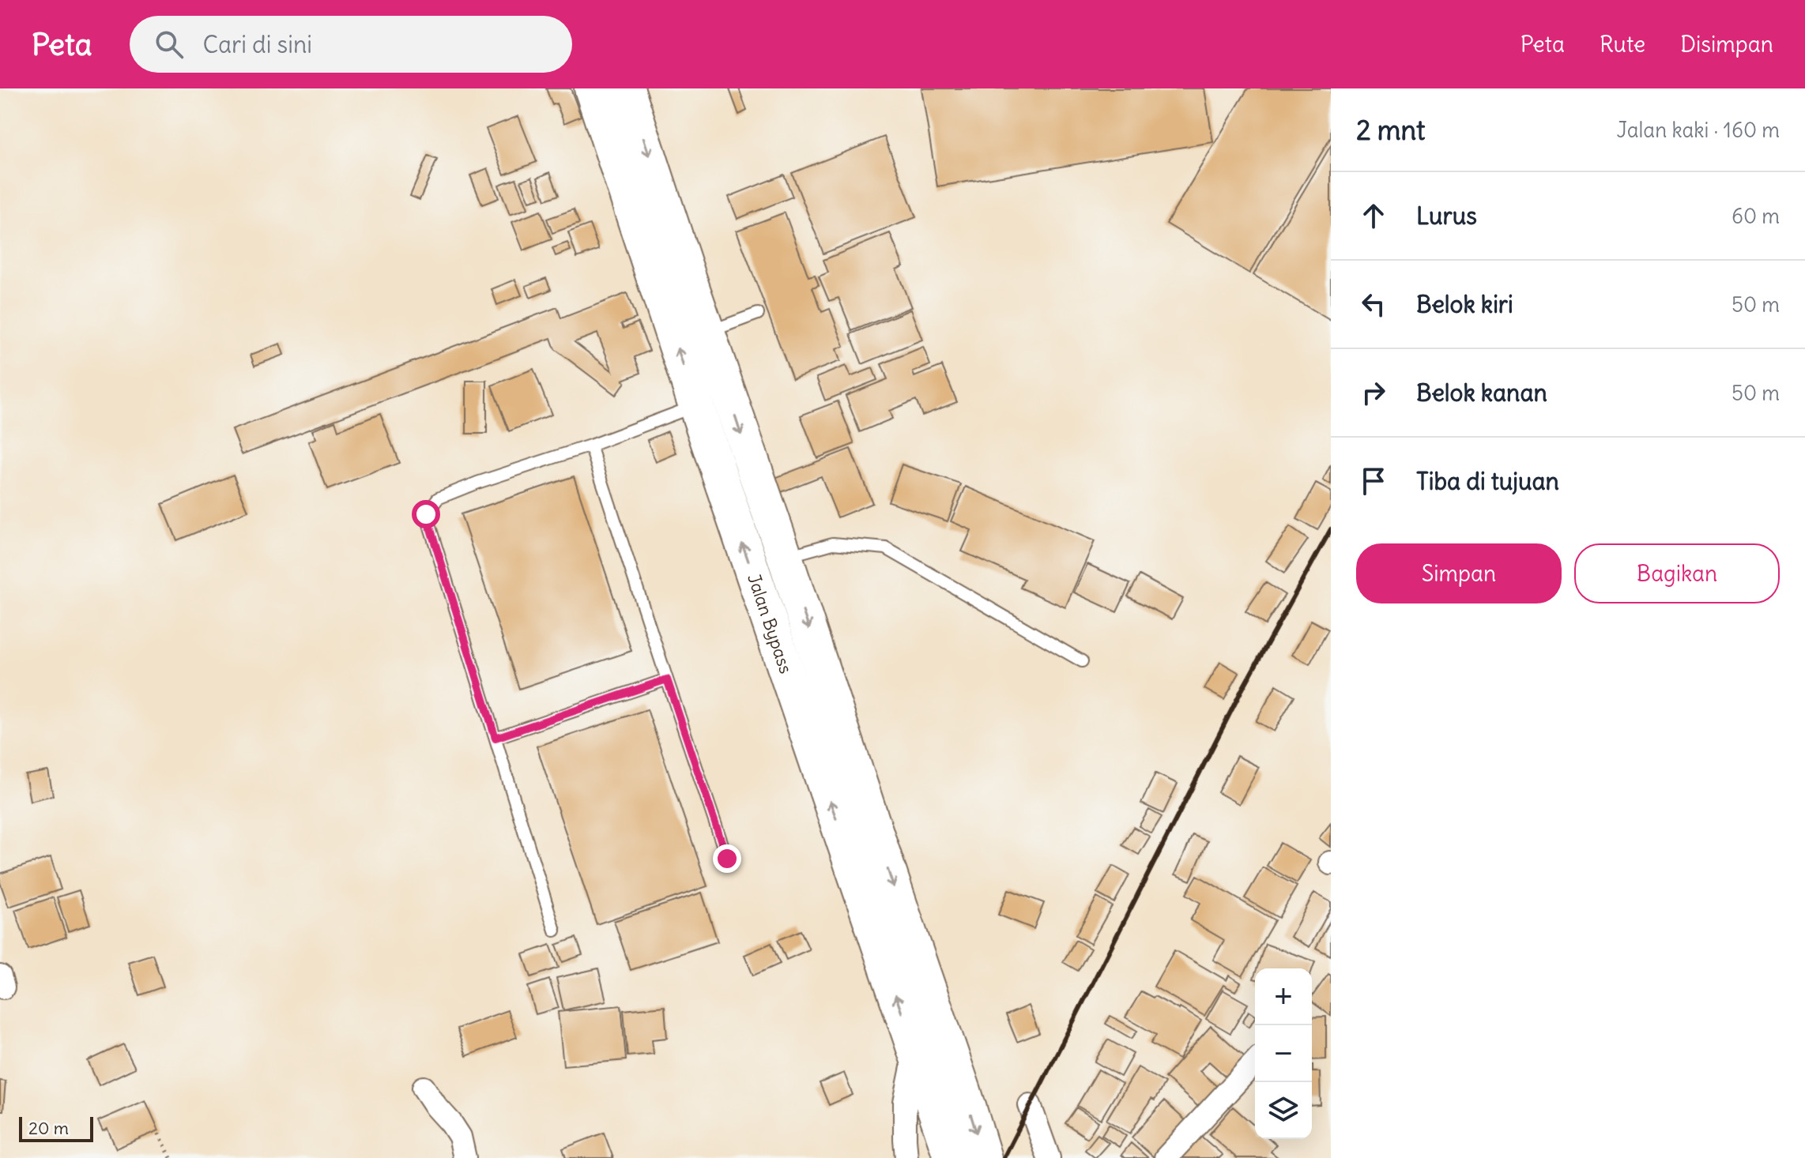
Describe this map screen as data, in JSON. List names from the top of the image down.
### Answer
{
  "streets": {
    "highway": ["Jalan Bypass"]
  },
  "scale_bar": "20 m",
  "page": {
    "header": "Peta",
    "search": "Cari di sini",
    "nav": ["Peta", "Rute", "Disimpan"],
    "heading": ["2 mnt", "Jalan kaki · 160 m"],
    "list": [
      ["Lurus", "60 m"],
      ["Belok kiri", "50 m"],
      ["Belok kanan", "50 m"],
      "Tiba di tujuan"
    ],
    "buttons": ["Simpan", "Bagikan"],
    "map_buttons": ["+", "−"],
    "scale": "20 m"
  }
}
